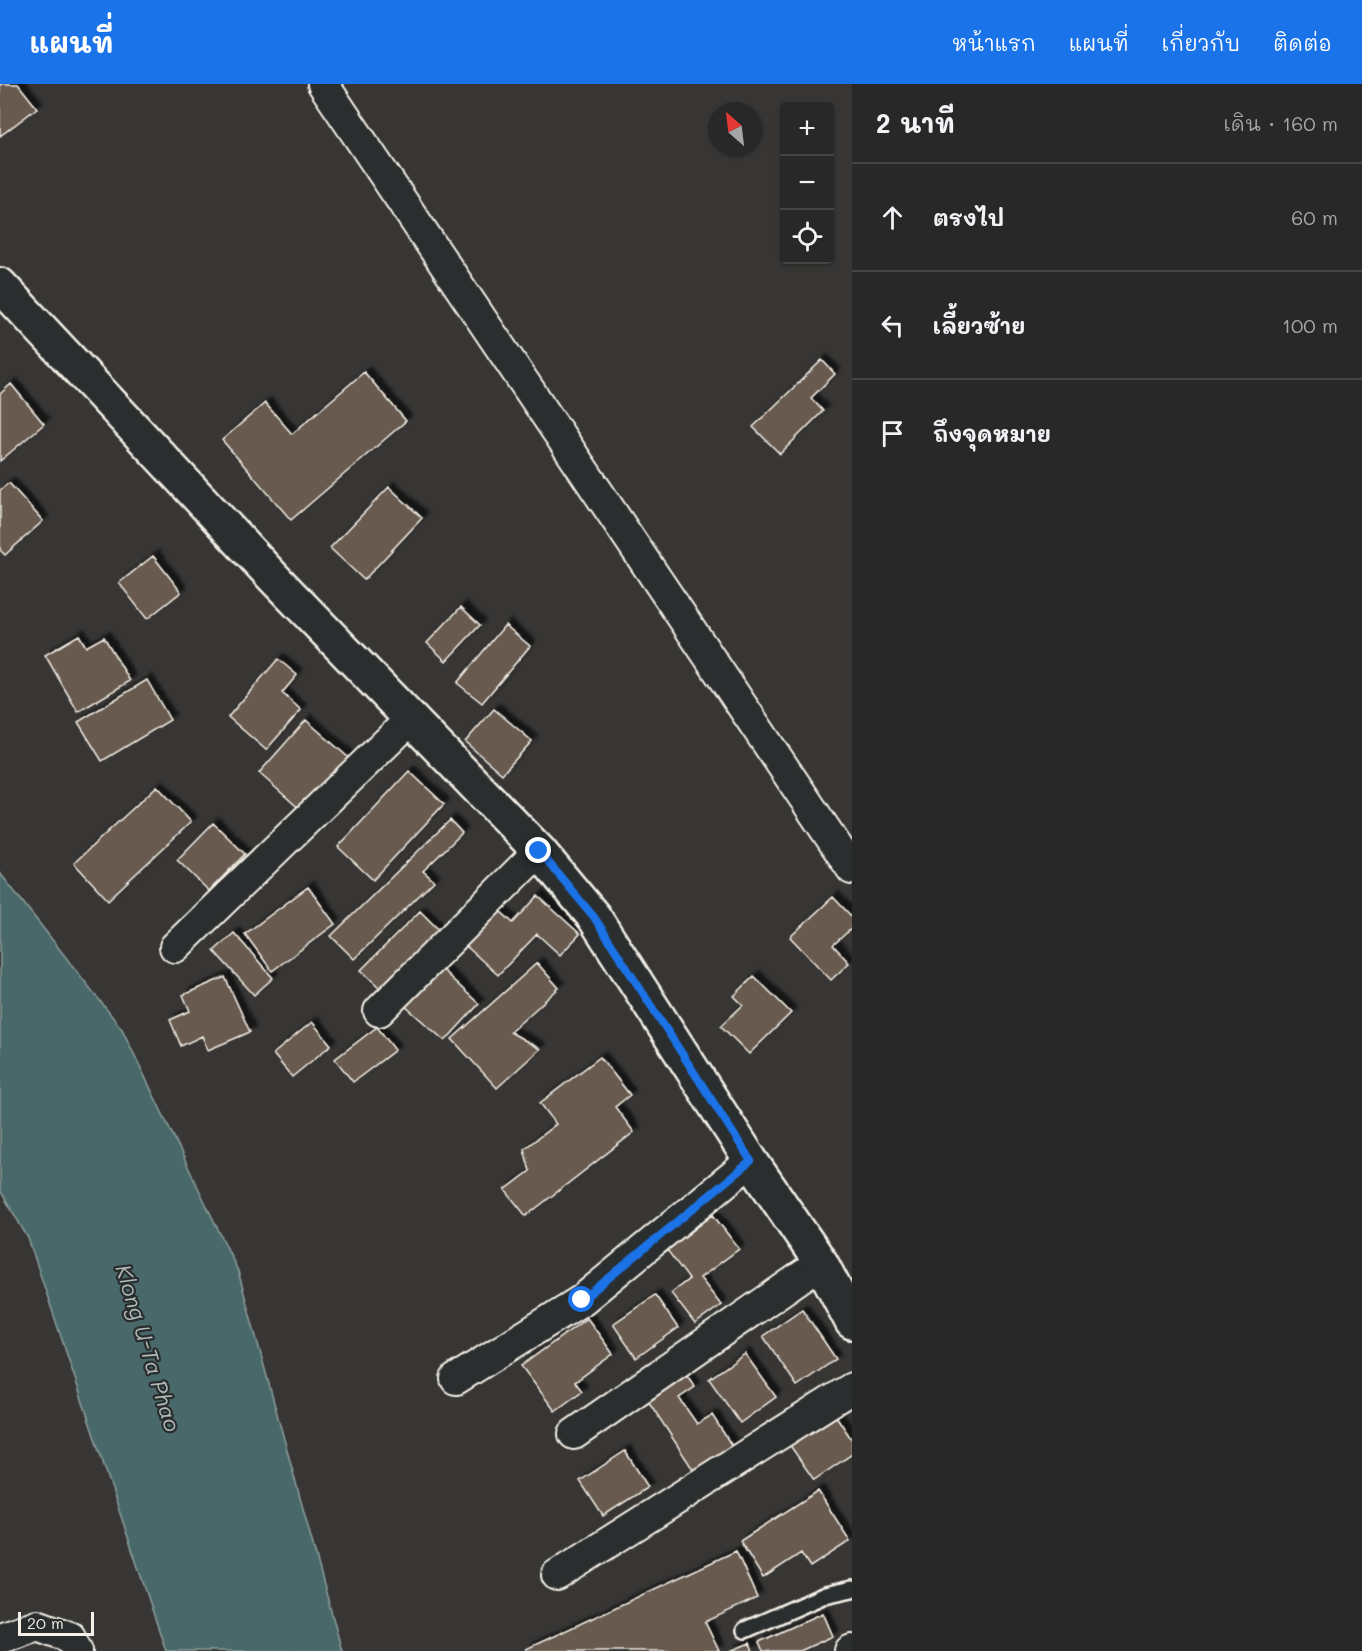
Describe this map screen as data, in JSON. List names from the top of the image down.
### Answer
{
  "water": ["Klong U-Ta Phao"],
  "scale_bar": "20 m",
  "north": "top left",
  "page": {
    "header": "แผนที่",
    "nav": [
      "หน้าแรก",
      "แผนที่",
      "เกี่ยวกับ",
      "ติดต่อ"
    ],
    "heading": ["2 นาที", "เดิน · 160 m"],
    "map_buttons": ["+", "−"],
    "list": [
      ["ตรงไป", "60 m"],
      ["เลี้ยวซ้าย", "100 m"],
      "ถึงจุดหมาย"
    ],
    "scale": "20 m"
  }
}
